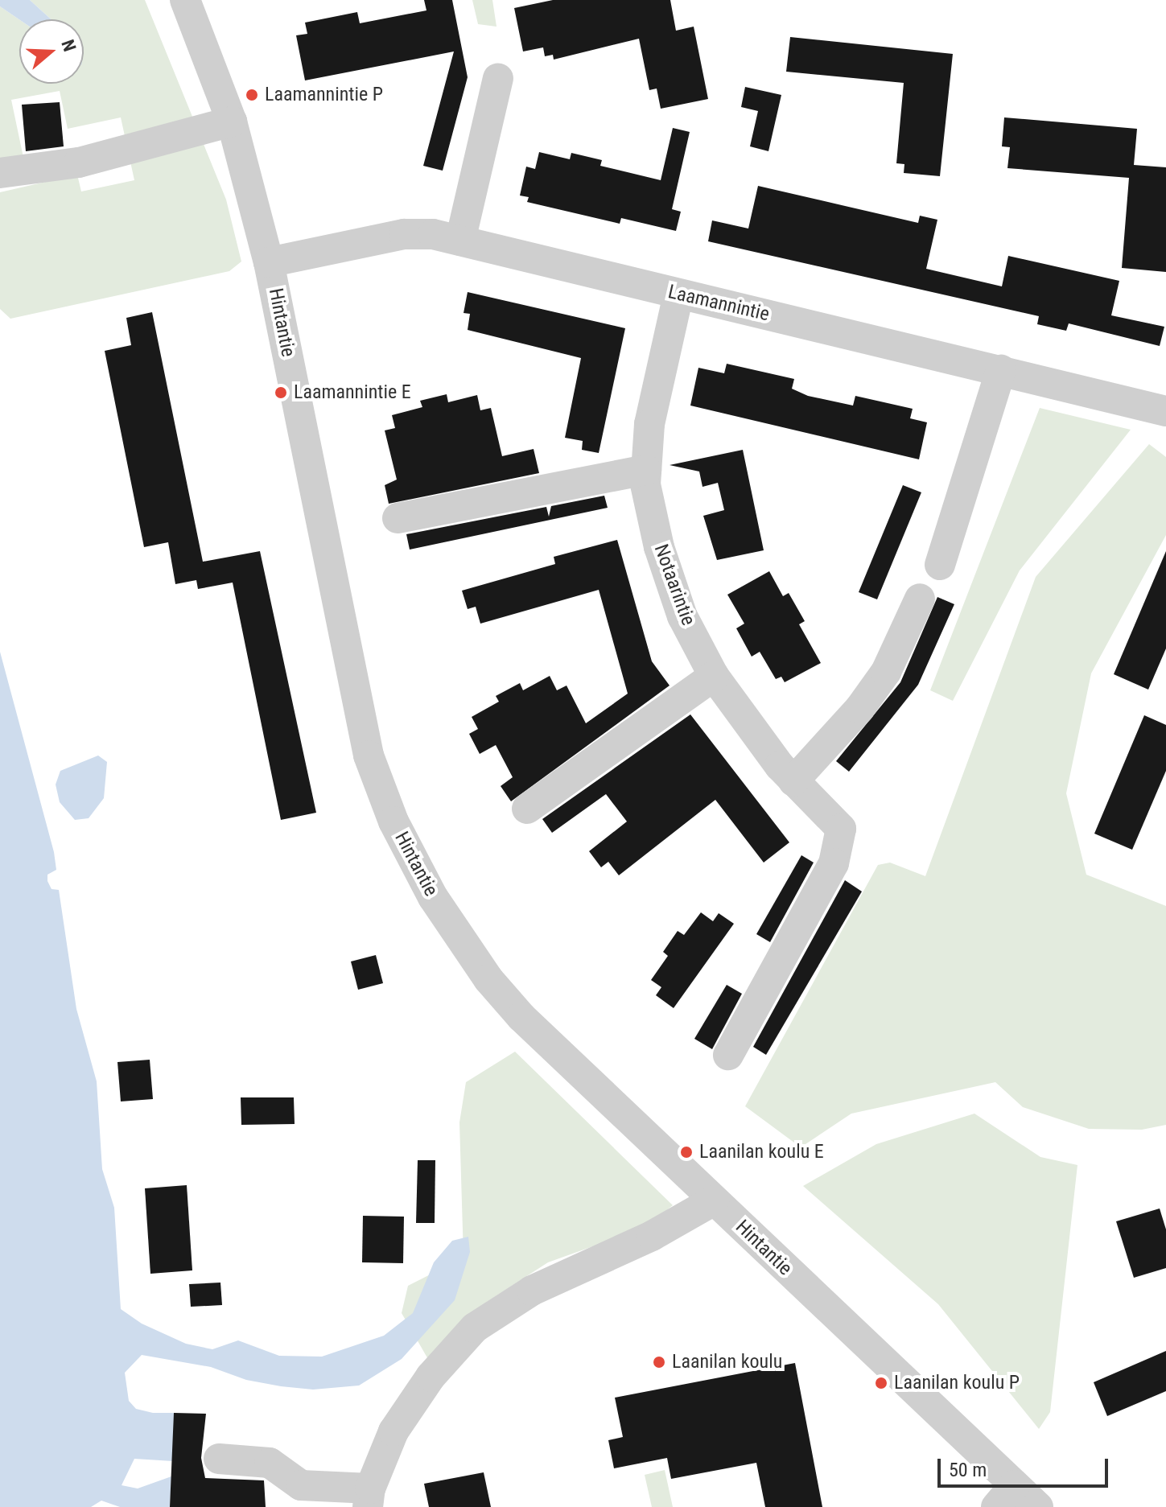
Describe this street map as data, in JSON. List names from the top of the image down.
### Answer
{
  "streets": {
    "street": ["Laamannintie", "Hintantie", "Notaarintie"]
  },
  "crossings": [
    ["Laamannintie", "Hintantie"],
    ["Laamannintie", "Notaarintie"]
  ],
  "places": [
    "Laamannintie P",
    "Laamannintie E",
    "Laanilan koulu E",
    "Laanilan koulu",
    "Laanilan koulu P"
  ],
  "scale_bar": "50 m",
  "north": "right"
}
